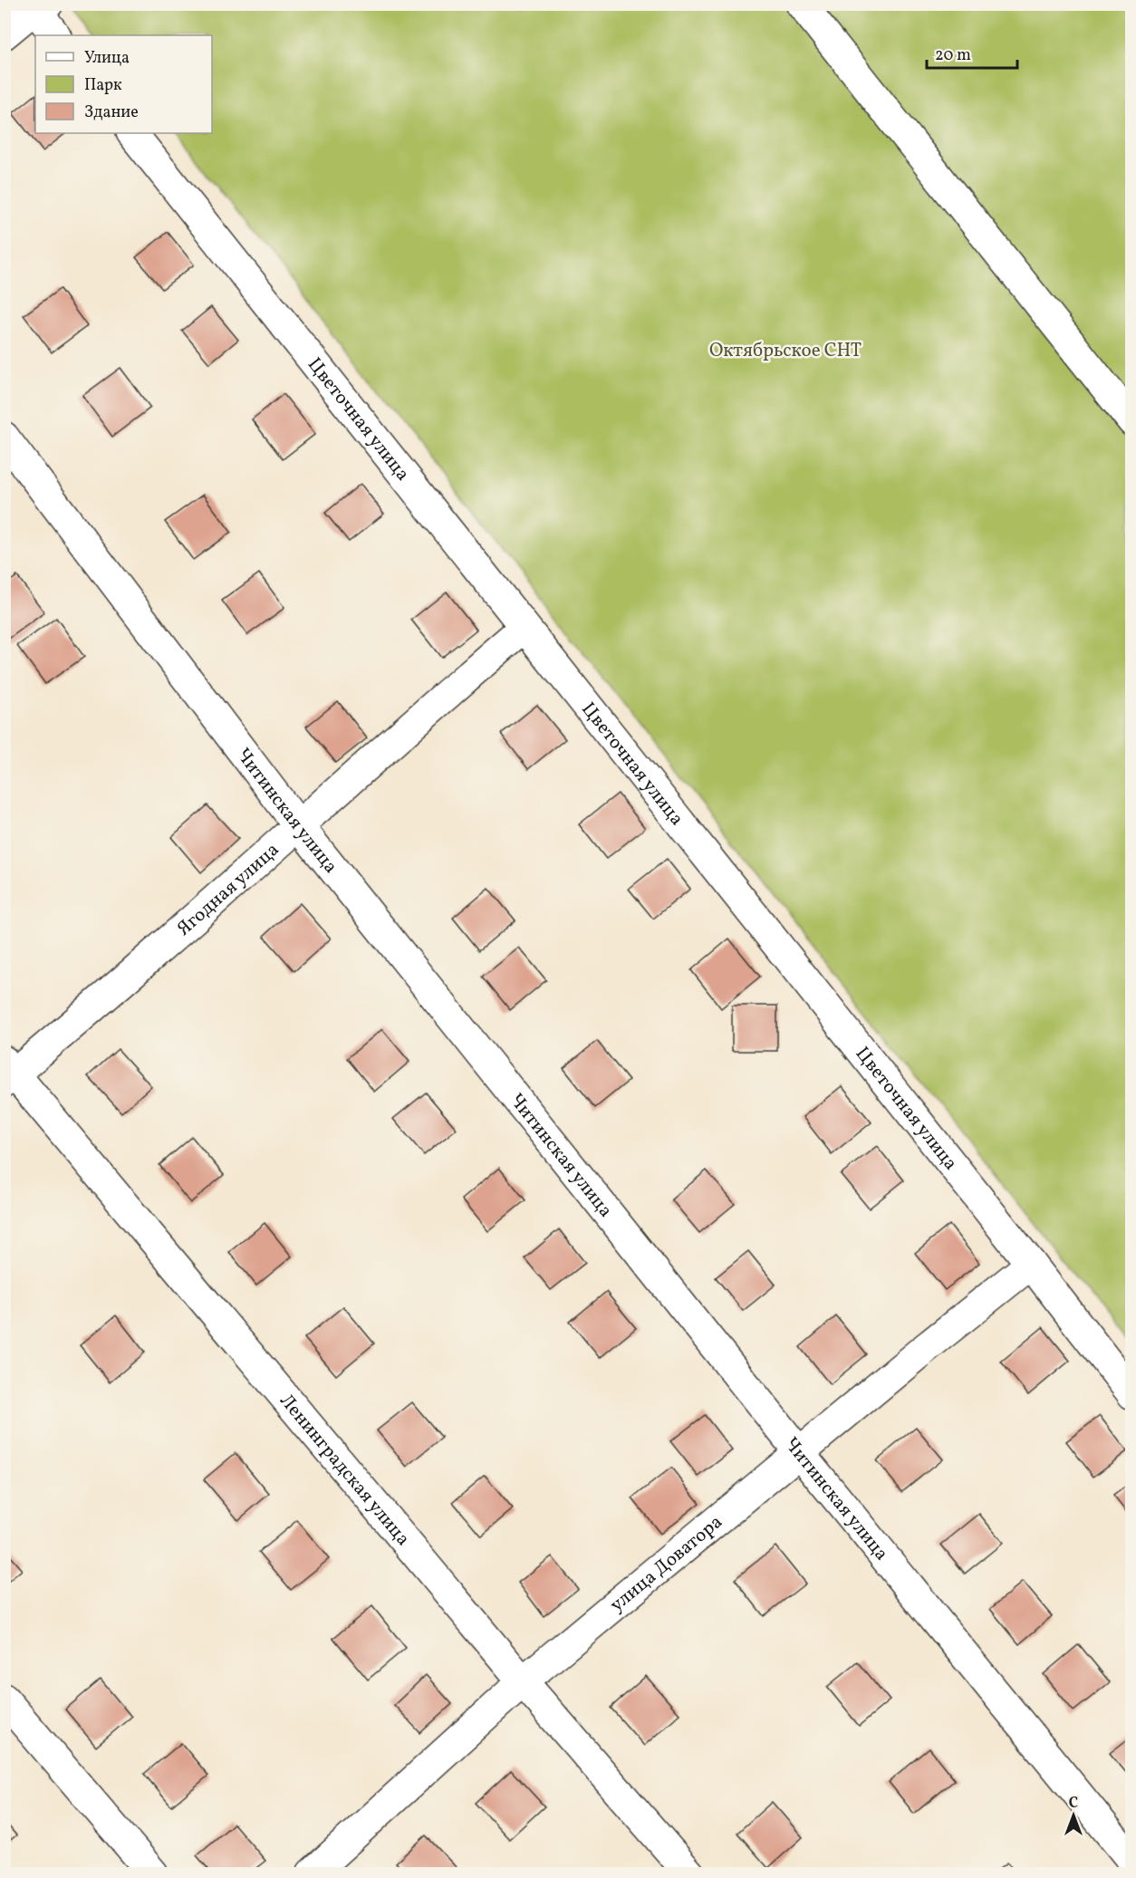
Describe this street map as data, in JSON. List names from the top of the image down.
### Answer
{
  "streets": {
    "street": [
      "Цветочная улица",
      "Читинская улица",
      "Ягодная улица",
      "Ленинградская улица",
      "улица Доватора"
    ]
  },
  "crossings": [
    ["Цветочная улица", "Ягодная улица"],
    ["Цветочная улица", "улица Доватора"],
    ["Читинская улица", "Ягодная улица"],
    ["Читинская улица", "улица Доватора"],
    ["Ягодная улица", "Ленинградская улица"],
    ["Ленинградская улица", "улица Доватора"]
  ],
  "parks": ["Октябрьское СНТ"],
  "legend": ["Улица", "Парк", "Здание"],
  "scale_bar": "20 m",
  "north": "top"
}
